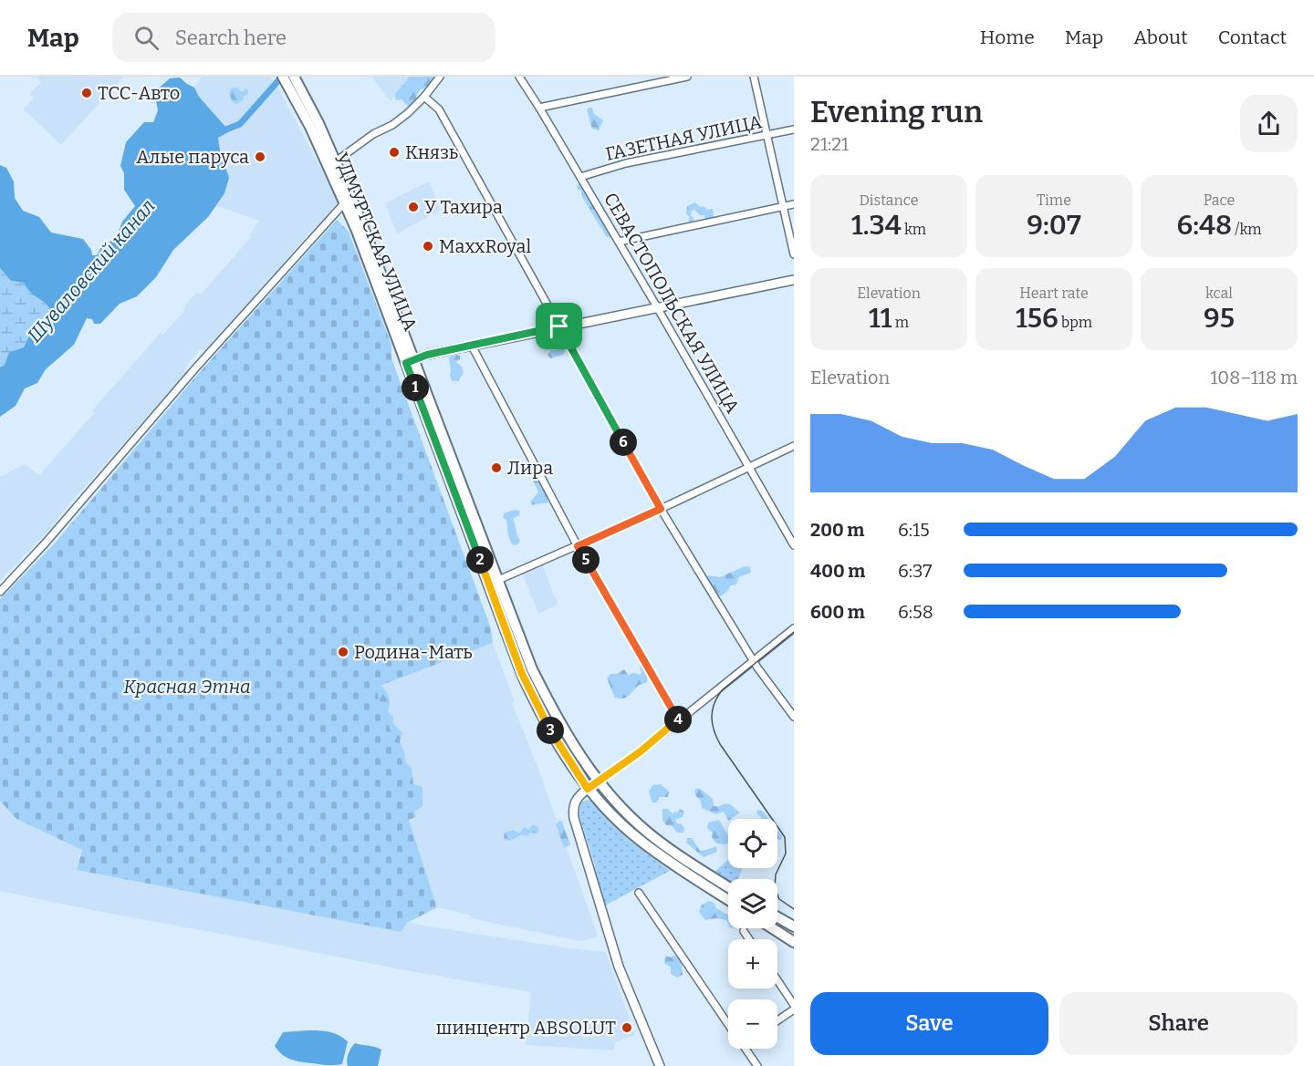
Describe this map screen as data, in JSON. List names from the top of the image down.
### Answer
{
  "streets": {
    "main road": ["УДМУРТСКАЯ УЛИЦА"],
    "street": ["ГАЗЕТНАЯ УЛИЦА", "СЕВАСТОПОЛЬСКАЯ УЛИЦА"]
  },
  "crossings": [
    ["ГАЗЕТНАЯ УЛИЦА", "СЕВАСТОПОЛЬСКАЯ УЛИЦА"]
  ],
  "water": ["Шуваловский канал"],
  "parks": ["Красная Этна"],
  "places": [
    "ТСС-Авто",
    "Князь",
    "Алые паруса",
    "У Тахира",
    "MaxxRoyal",
    "Лира",
    "Родина-Мать",
    "шинцентр ABSOLUT"
  ],
  "page": {
    "header": "Map",
    "search": "Search here",
    "nav": [
      "Home",
      "Map",
      "About",
      "Contact"
    ],
    "heading": ["Evening run", "21:21"],
    "stats": [
      ["Distance", "1.34 km"],
      ["Time", "9:07"],
      ["Pace", "6:48 /km"],
      ["Elevation", "11 m"],
      ["Heart rate", "156 bpm"],
      ["kcal", "95"]
    ],
    "chart": ["Elevation", "108–118 m"],
    "pins": [
      "1",
      "6",
      "2",
      "5",
      "4",
      "3"
    ],
    "list": [
      {
        "name": "200 m",
        "note": "6:15"
      },
      {
        "name": "400 m",
        "note": "6:37"
      },
      {
        "name": "600 m",
        "note": "6:58"
      }
    ],
    "map_buttons": ["+", "−"],
    "buttons": ["Save", "Share"]
  }
}
